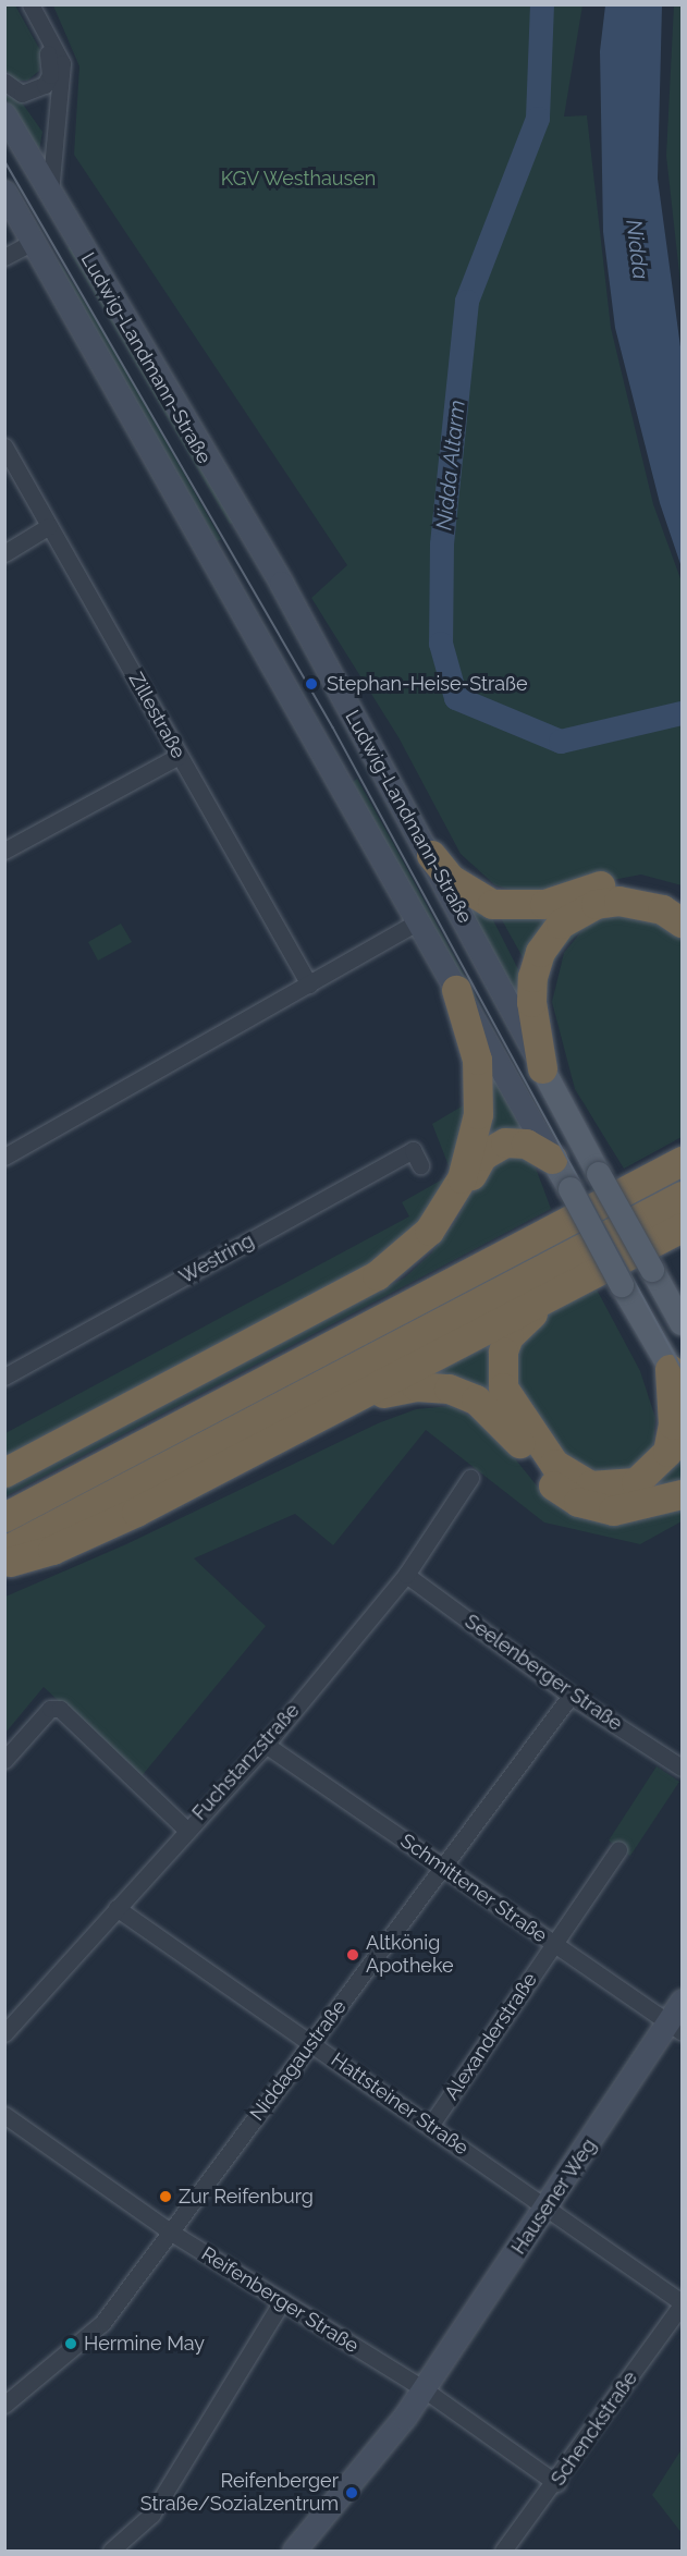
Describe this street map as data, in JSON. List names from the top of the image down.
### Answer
{
  "streets": {
    "main road": ["Ludwig-Landmann-Straße", "Hausener Weg"],
    "street": [
      "Zillestraße",
      "Westring",
      "Seelenberger Straße",
      "Fuchstanzstraße",
      "Schmittener Straße",
      "Alexanderstraße",
      "Niddagaustraße",
      "Hattsteiner Straße",
      "Reifenberger Straße",
      "Schenckstraße"
    ]
  },
  "crossings": [
    ["Seelenberger Straße", "Fuchstanzstraße"],
    ["Seelenberger Straße", "Niddagaustraße"],
    ["Fuchstanzstraße", "Schmittener Straße"],
    ["Fuchstanzstraße", "Hattsteiner Straße"],
    ["Schmittener Straße", "Alexanderstraße"],
    ["Schmittener Straße", "Niddagaustraße"],
    ["Schmittener Straße", "Hausener Weg"],
    ["Alexanderstraße", "Hattsteiner Straße"],
    ["Niddagaustraße", "Hattsteiner Straße"],
    ["Niddagaustraße", "Reifenberger Straße"],
    ["Hattsteiner Straße", "Hausener Weg"],
    ["Hattsteiner Straße", "Schenckstraße"],
    ["Hausener Weg", "Reifenberger Straße"],
    ["Reifenberger Straße", "Schenckstraße"]
  ],
  "water": ["Nidda", "Nidda Altarm"],
  "parks": ["KGV Westhausen"],
  "places": [
    "Stephan-Heise-Straße",
    "Altkönig Apotheke",
    "Zur Reifenburg",
    "Hermine May",
    "Reifenberger Straße/Sozialzentrum"
  ]
}
